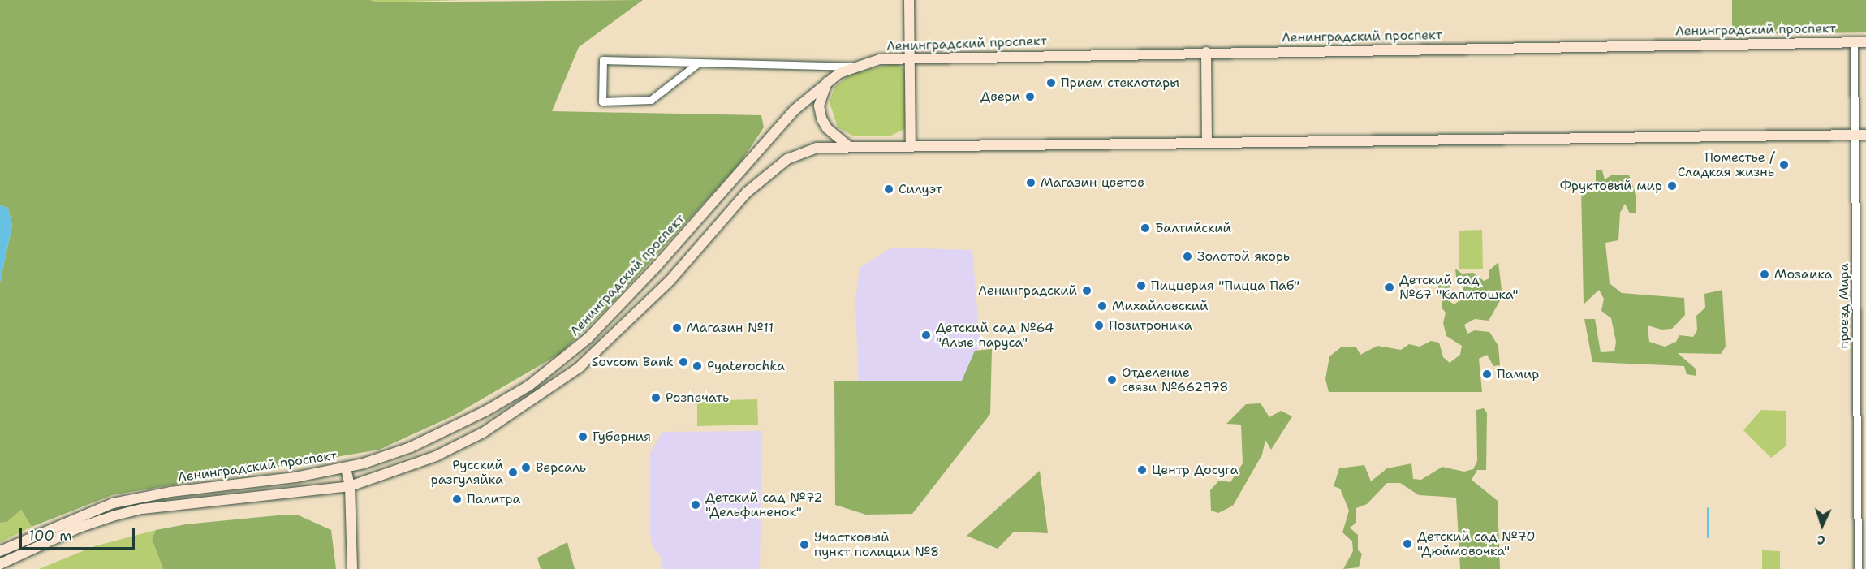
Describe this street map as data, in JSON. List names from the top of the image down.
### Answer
{
  "streets": {
    "main road": ["Ленинградский проспект"],
    "street": ["проезд Мира"]
  },
  "crossings": [
    ["Ленинградский проспект", "проезд Мира"]
  ],
  "places": [
    "Прием стеклотары",
    "Двери",
    "Поместье / Сладкая жизнь",
    "Магазин цветов",
    "Фруктовый мир",
    "Силуэт",
    "Балтийский",
    "Золотой якорь",
    "Мозаика",
    "Пиццерия \"Пицца Паб\"",
    "Детский сад №67 \"Капитошка\"",
    "Ленинградский",
    "Михайловский",
    "Позитроника",
    "Магазин №11",
    "Детский сад №64 \"Алые паруса\"",
    "Sovcom Bank",
    "Pyaterochka",
    "Памир",
    "Отделение связи №662978",
    "Розпечать",
    "Губерния",
    "Версаль",
    "Центр Досуга",
    "Русский разгуляйка",
    "Палитра",
    "Детский сад №72 \"Дельфиненок\"",
    "Детский сад №70 \"Дюймовочка\"",
    "Участковый пункт полиции №8"
  ],
  "scale_bar": "100 m",
  "north": "bottom"
}
